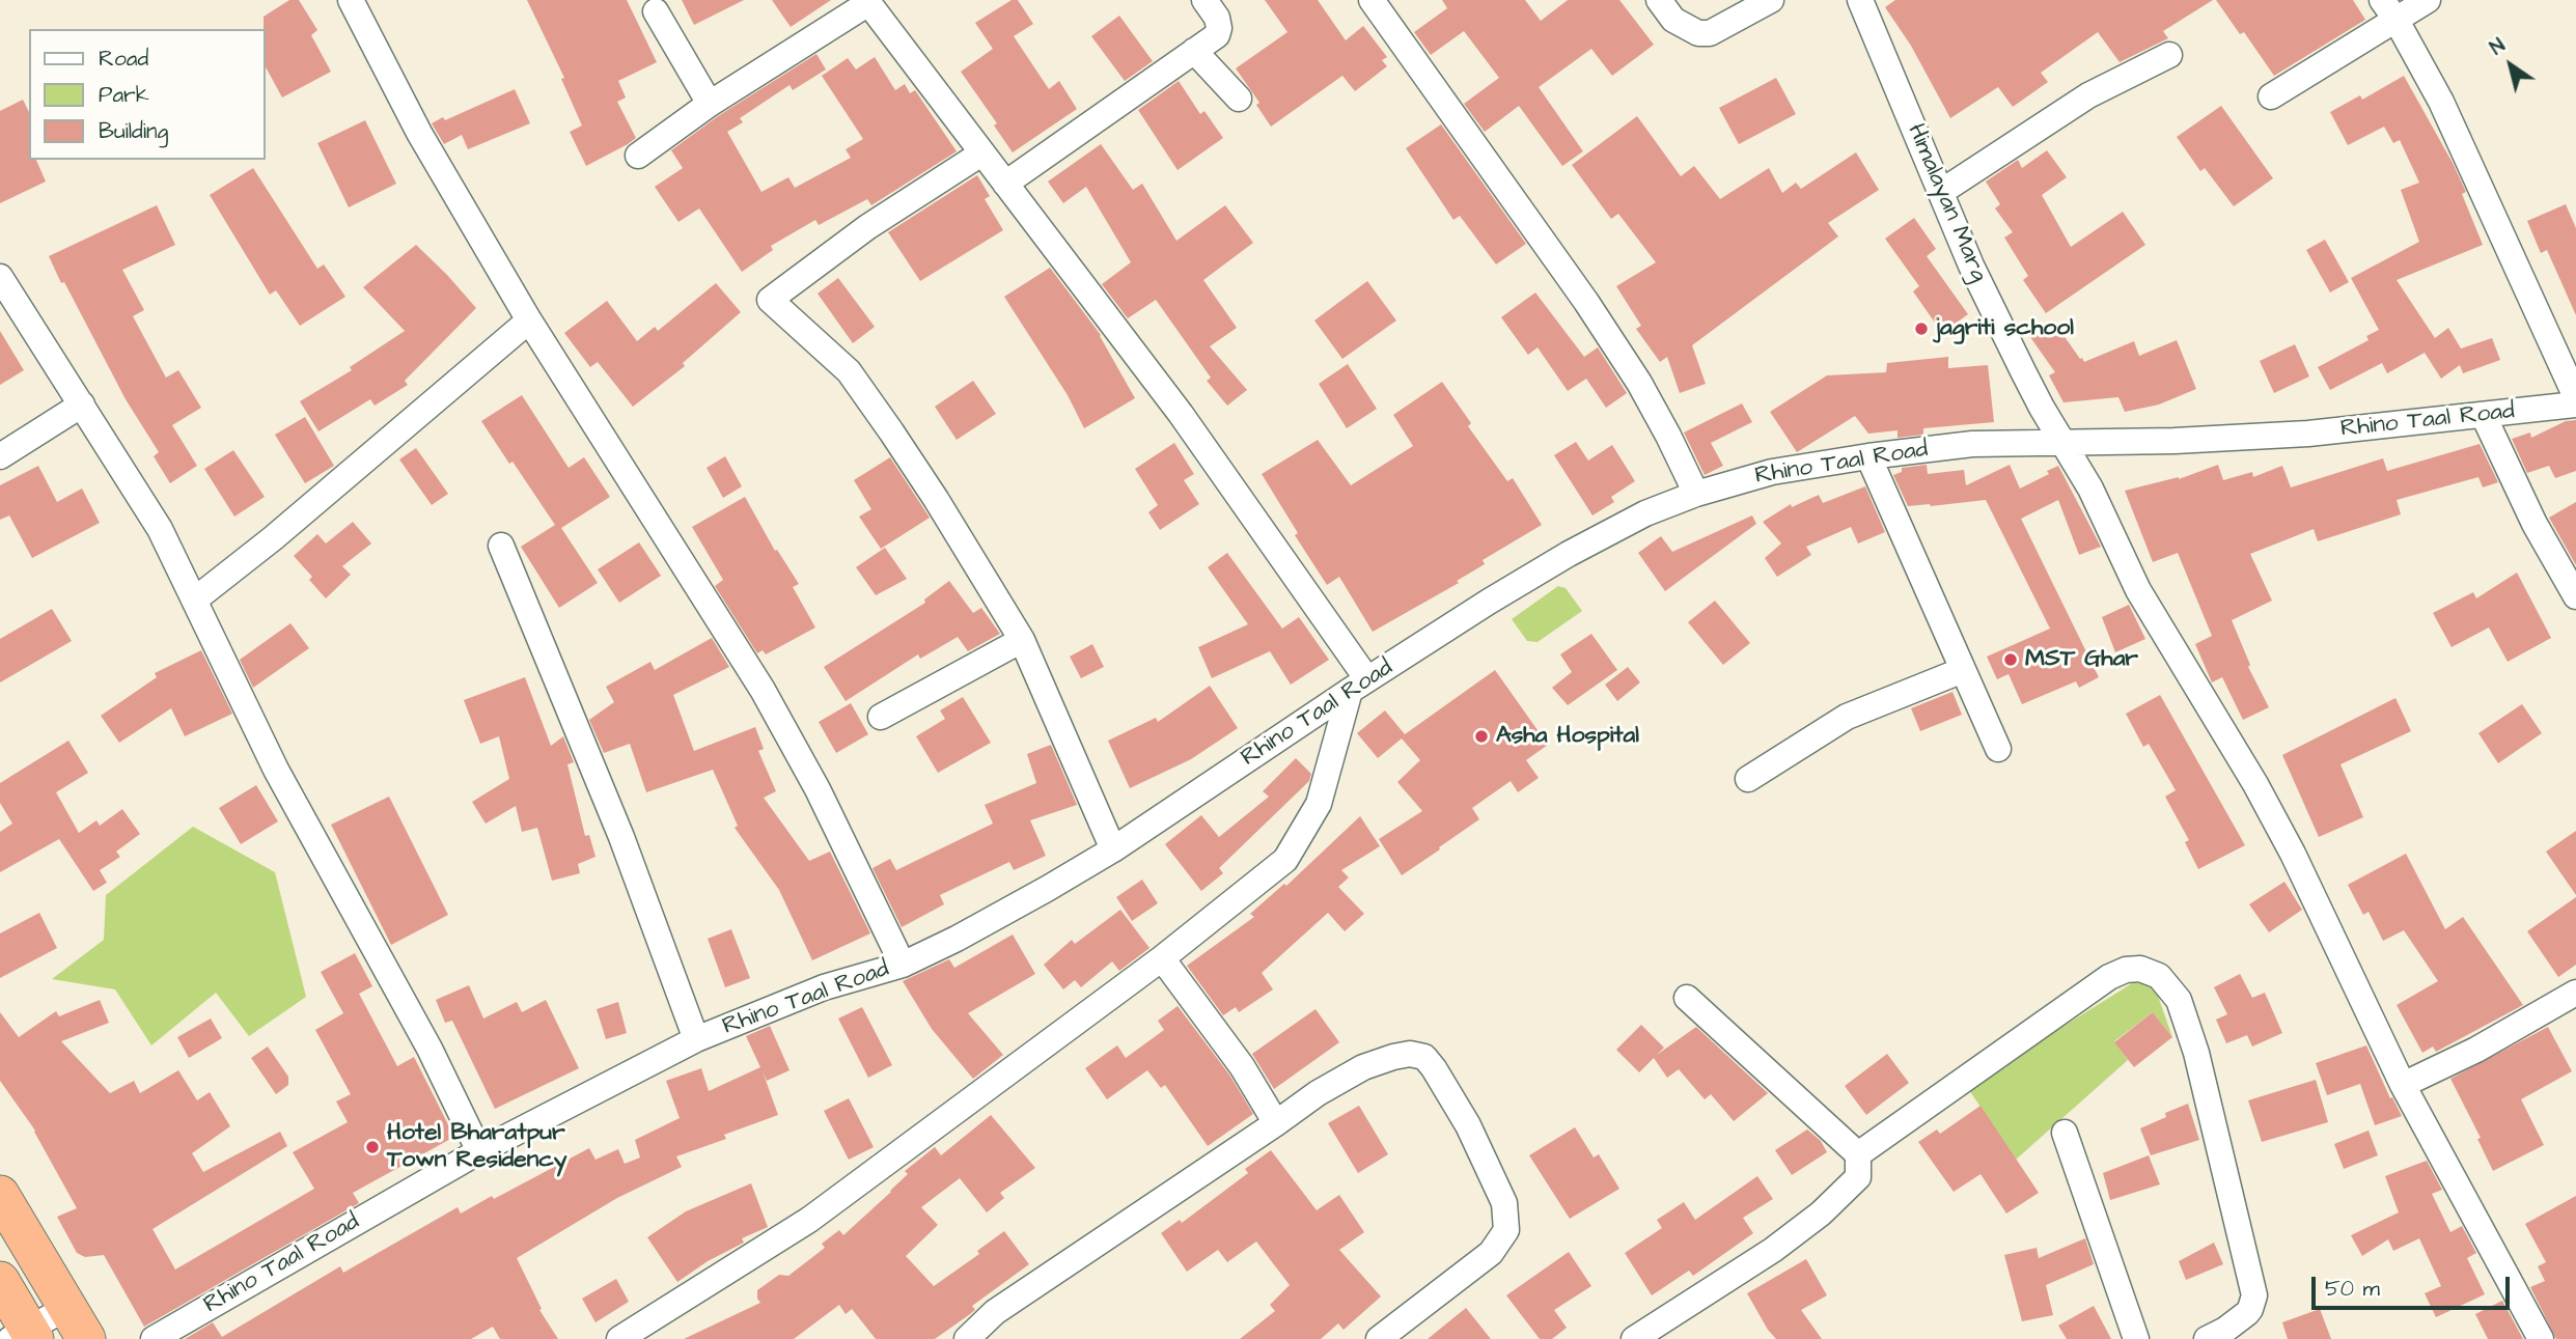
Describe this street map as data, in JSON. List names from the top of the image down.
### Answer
{
  "streets": {
    "street": ["Himalayan Marg", "Rhino Taal Road"]
  },
  "crossings": [
    ["Himalayan Marg", "Rhino Taal Road"]
  ],
  "places": [
    "jagriti school",
    "MST Ghar",
    "Asha Hospital",
    "Hotel Bharatpur Town Residency"
  ],
  "legend": ["Road", "Park", "Building"],
  "scale_bar": "50 m",
  "north": "top left"
}
